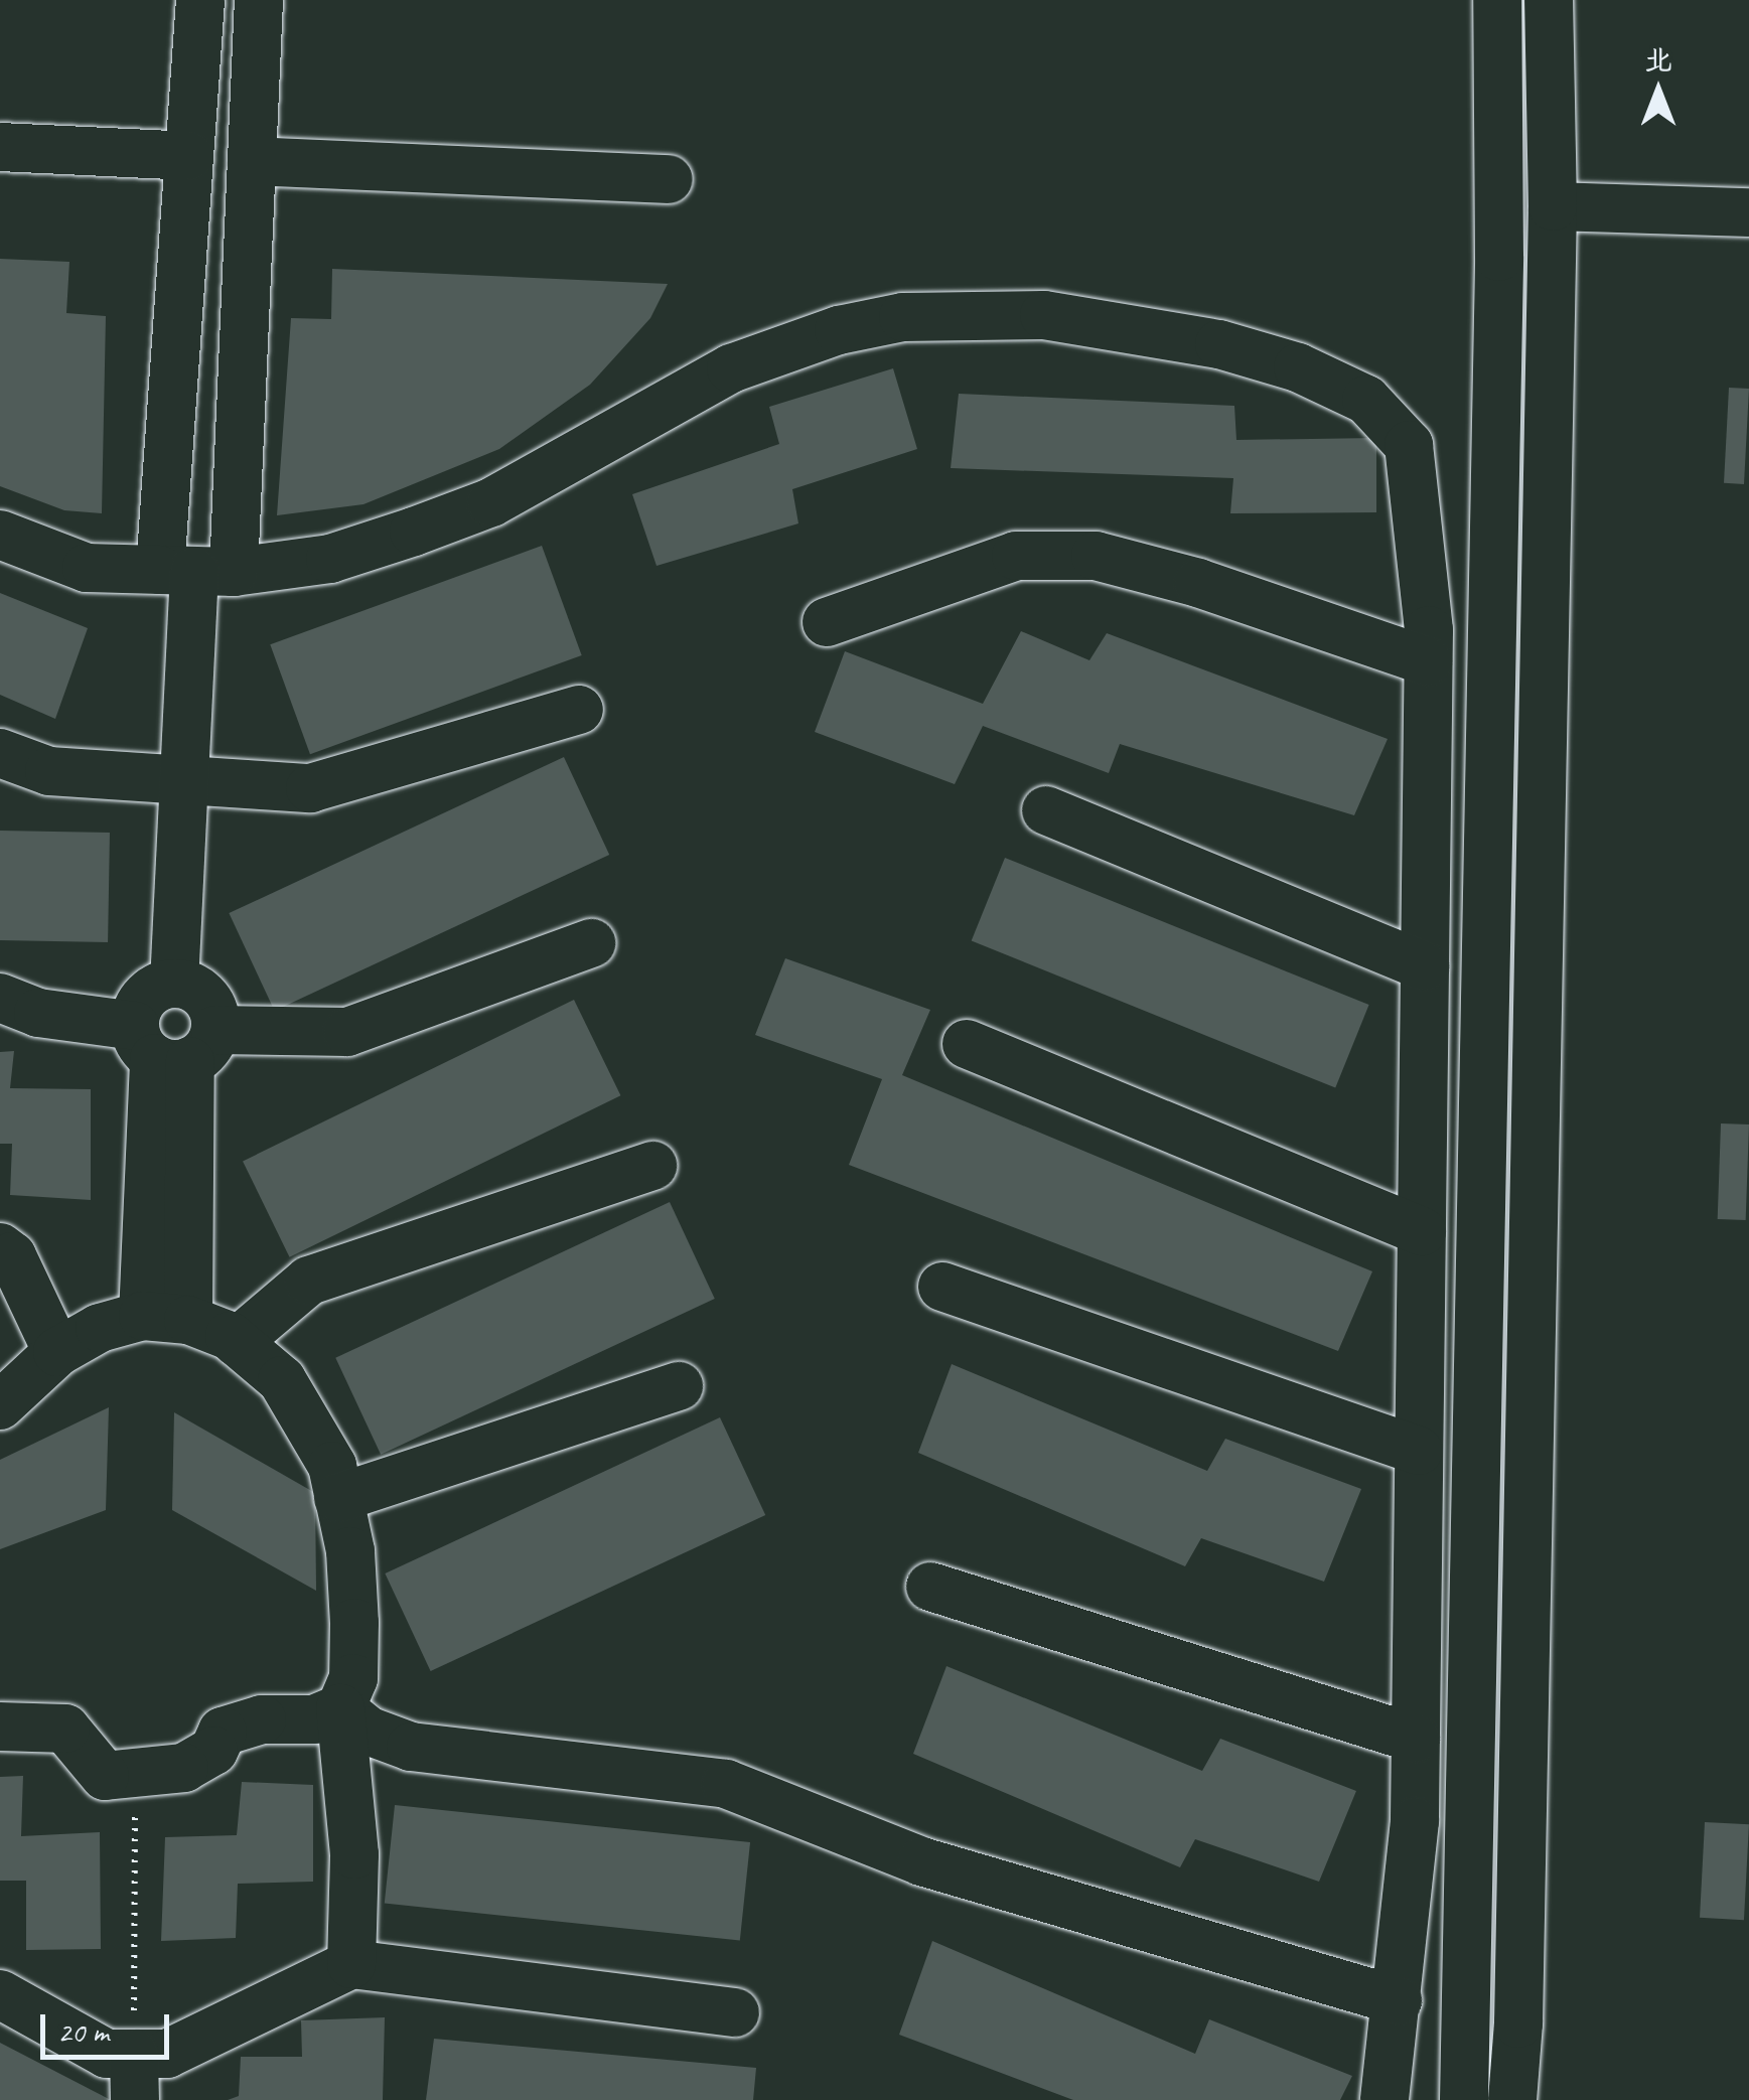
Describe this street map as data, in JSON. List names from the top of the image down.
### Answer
{
  "scale_bar": "20 m",
  "north": "top"
}
